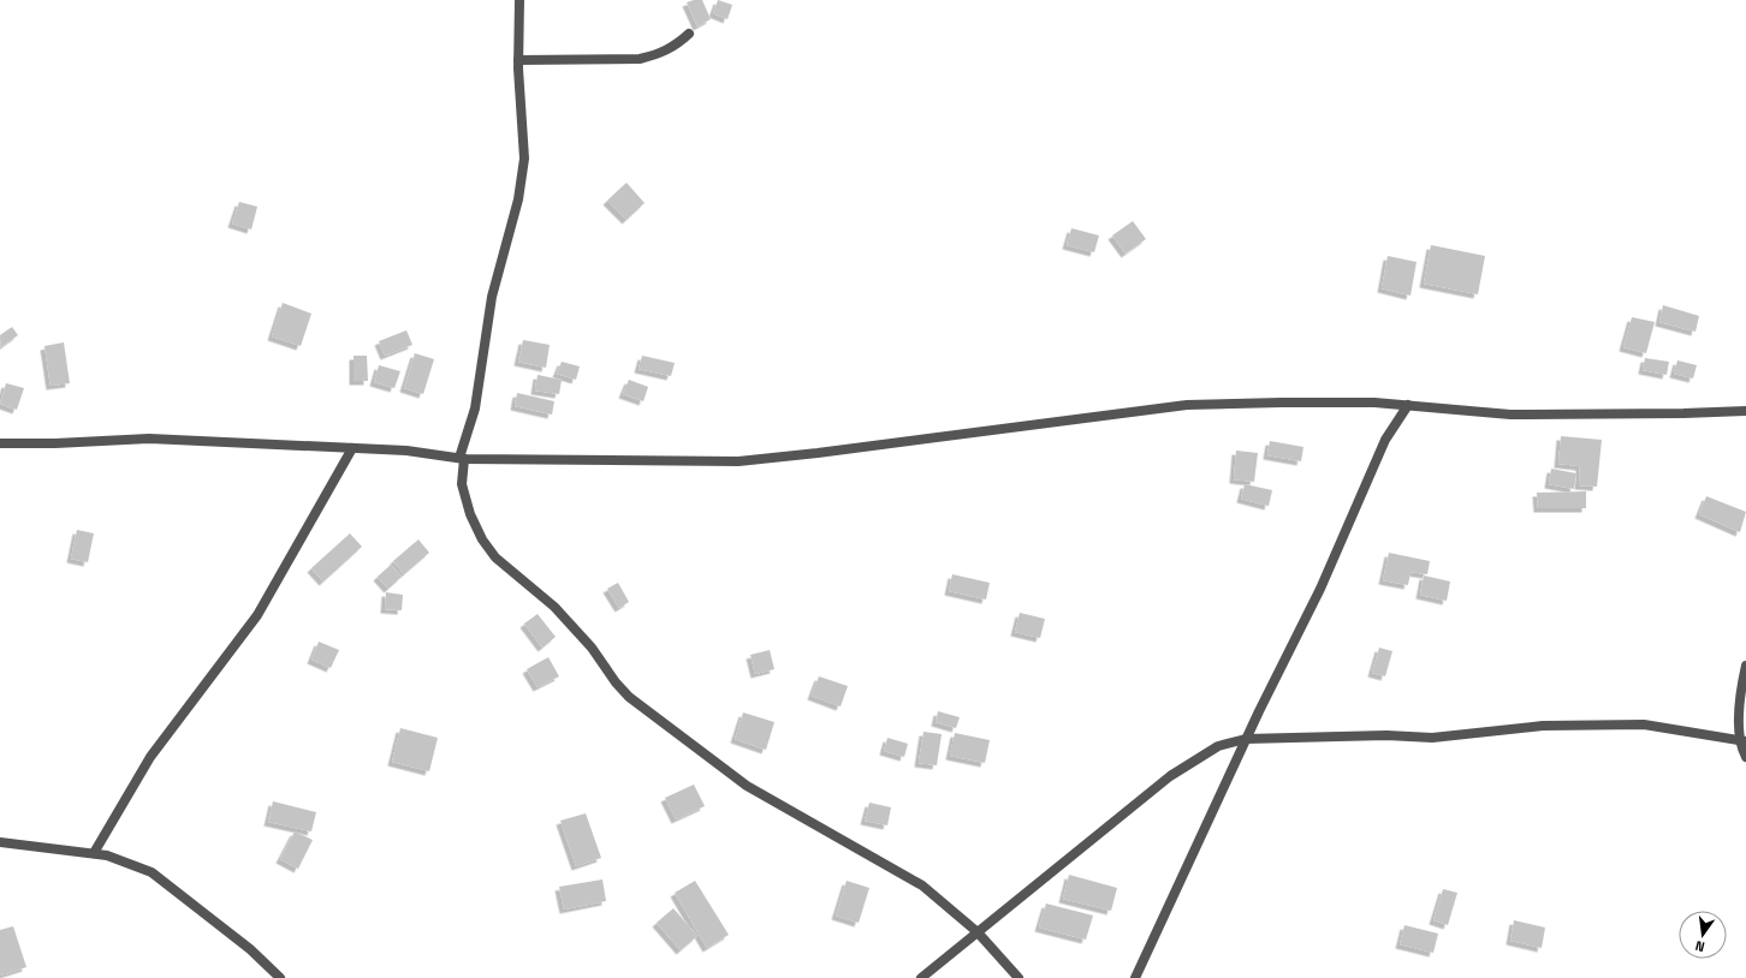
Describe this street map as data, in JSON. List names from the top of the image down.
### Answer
{
  "north": "bottom"
}
